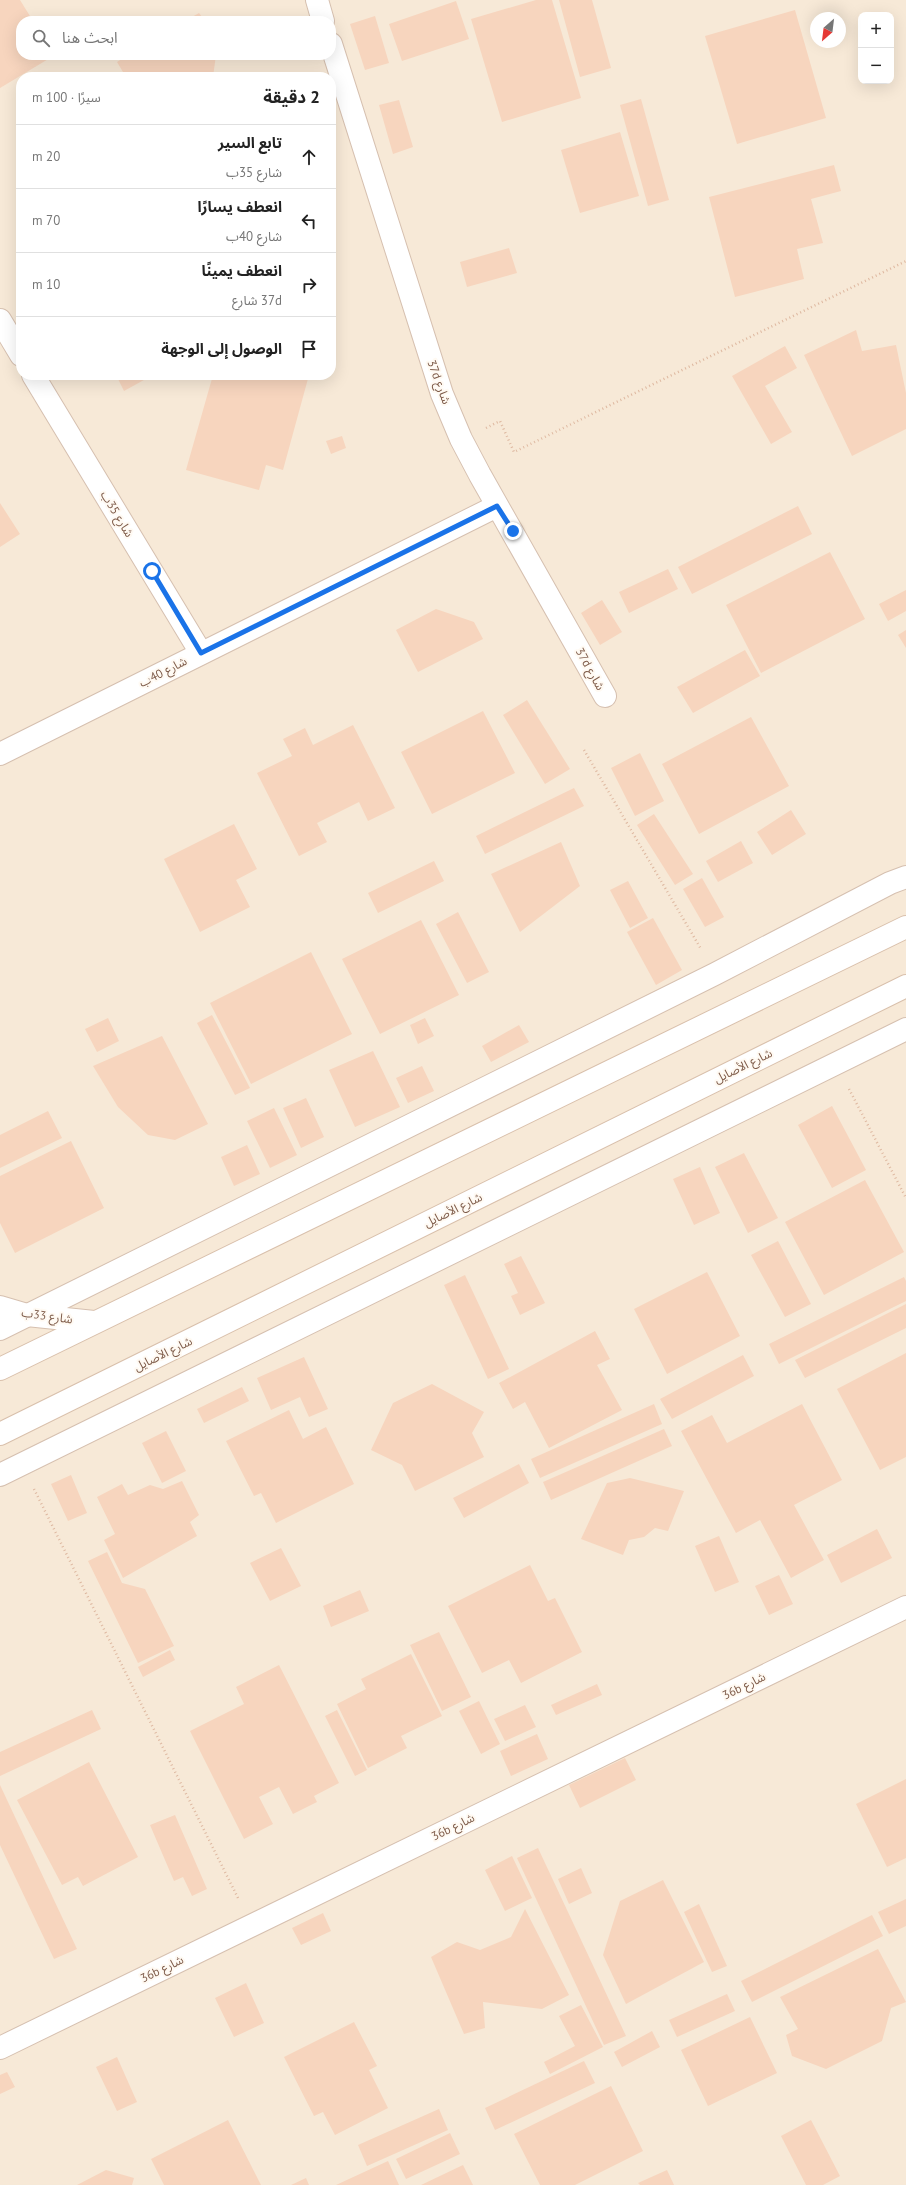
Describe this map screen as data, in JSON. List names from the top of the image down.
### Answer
{
  "streets": {
    "street": [
      "37d شارع",
      "شارع 35ب",
      "شارع 40ب",
      "شارع الأصايل",
      "شارع 33ب",
      "36b شارع"
    ]
  },
  "crossings": [
    ["37d شارع", "شارع 40ب"],
    ["شارع 35ب", "شارع 40ب"]
  ],
  "north": "bottom left",
  "page": {
    "map_buttons": ["+", "−"],
    "search": "ابحث هنا",
    "heading": ["2 دقيقة", "سيرًا · 100 m"],
    "list": [
      ["تابع السير", "شارع 35ب", "20 m"],
      ["انعطف يسارًا", "شارع 40ب", "70 m"],
      ["انعطف يمينًا", "37d شارع", "10 m"],
      "الوصول إلى الوجهة"
    ]
  }
}
